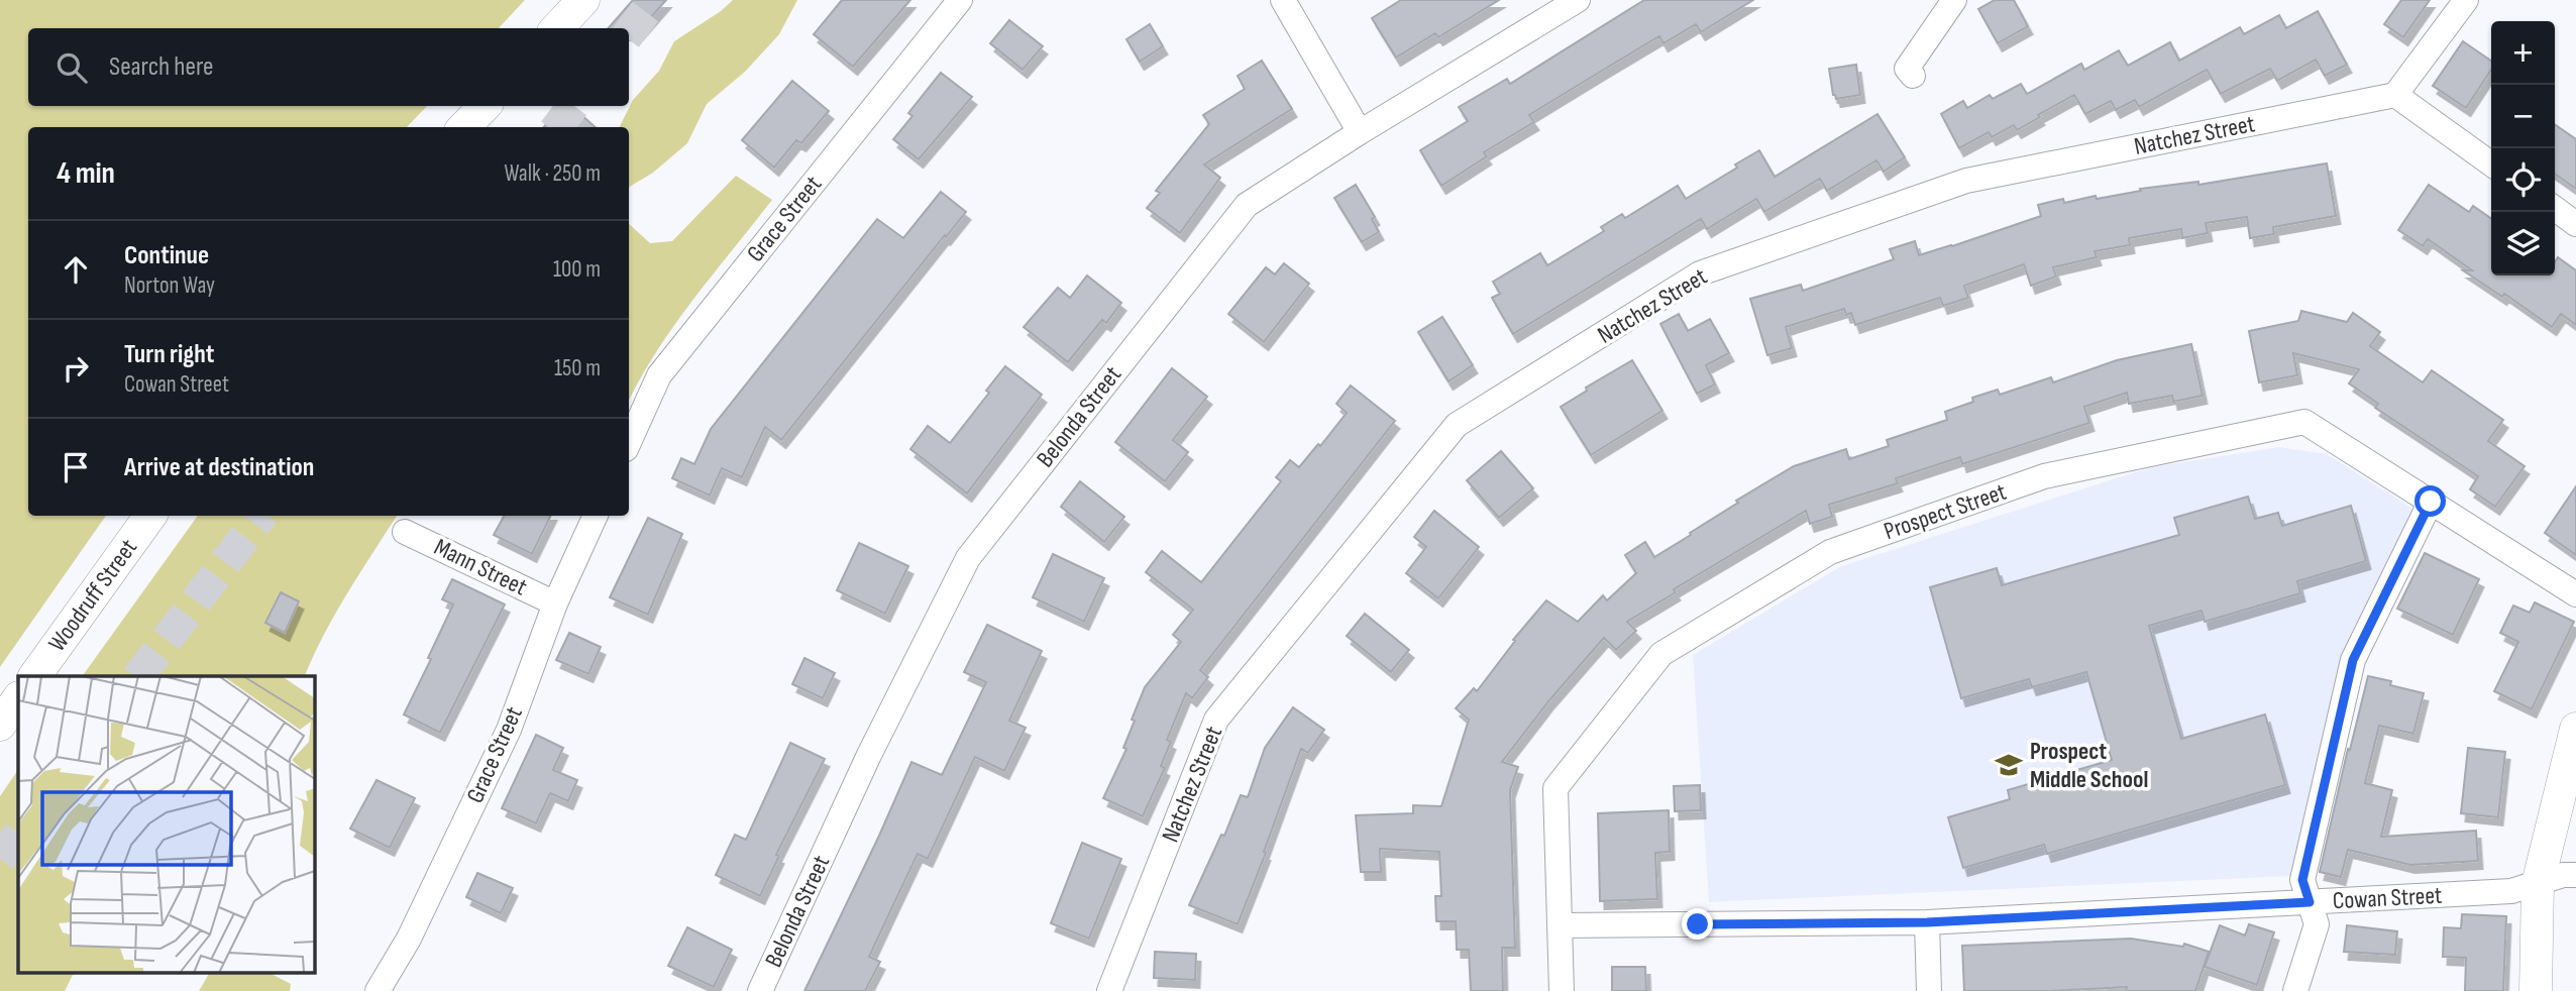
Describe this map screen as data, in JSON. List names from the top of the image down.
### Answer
{
  "streets": {
    "street": [
      "Natchez Street",
      "Grace Street",
      "Belonda Street",
      "Prospect Street",
      "Mann Street",
      "Woodruff Street",
      "Cowan Street"
    ]
  },
  "crossings": [
    ["Grace Street", "Mann Street"],
    ["Prospect Street", "Cowan Street"]
  ],
  "places": {
    "school or university": ["Prospect Middle School"]
  },
  "page": {
    "map_buttons": ["+", "−"],
    "search": "Search here",
    "heading": ["4 min", "Walk · 250 m"],
    "list": [
      ["Continue", "Norton Way", "100 m"],
      ["Turn right", "Cowan Street", "150 m"],
      "Arrive at destination"
    ]
  }
}
